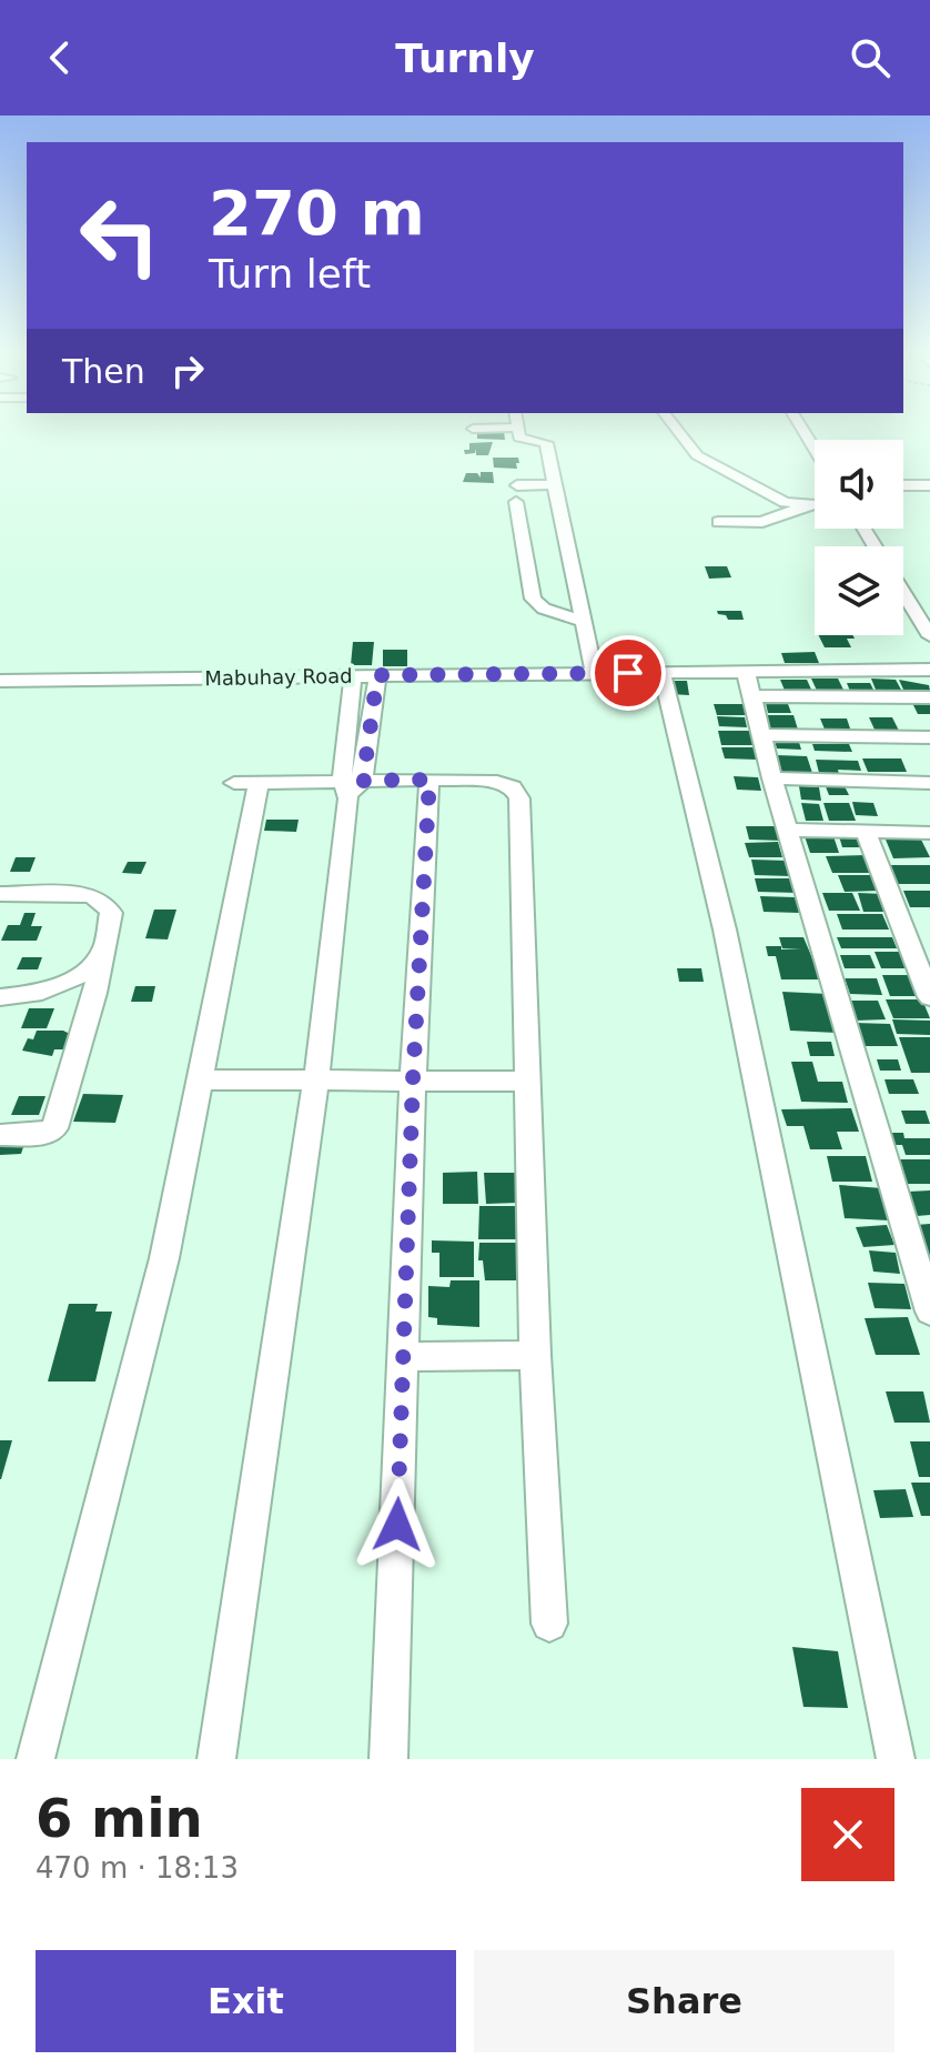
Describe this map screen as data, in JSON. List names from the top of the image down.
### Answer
{
  "streets": {
    "street": ["Mabuhay Road"]
  },
  "page": {
    "header": "Turnly",
    "turn": ["270 m", "Turn left"],
    "then": "Then",
    "heading": ["6 min", "470 m · 18:13"],
    "buttons": ["Exit", "Share"]
  }
}
